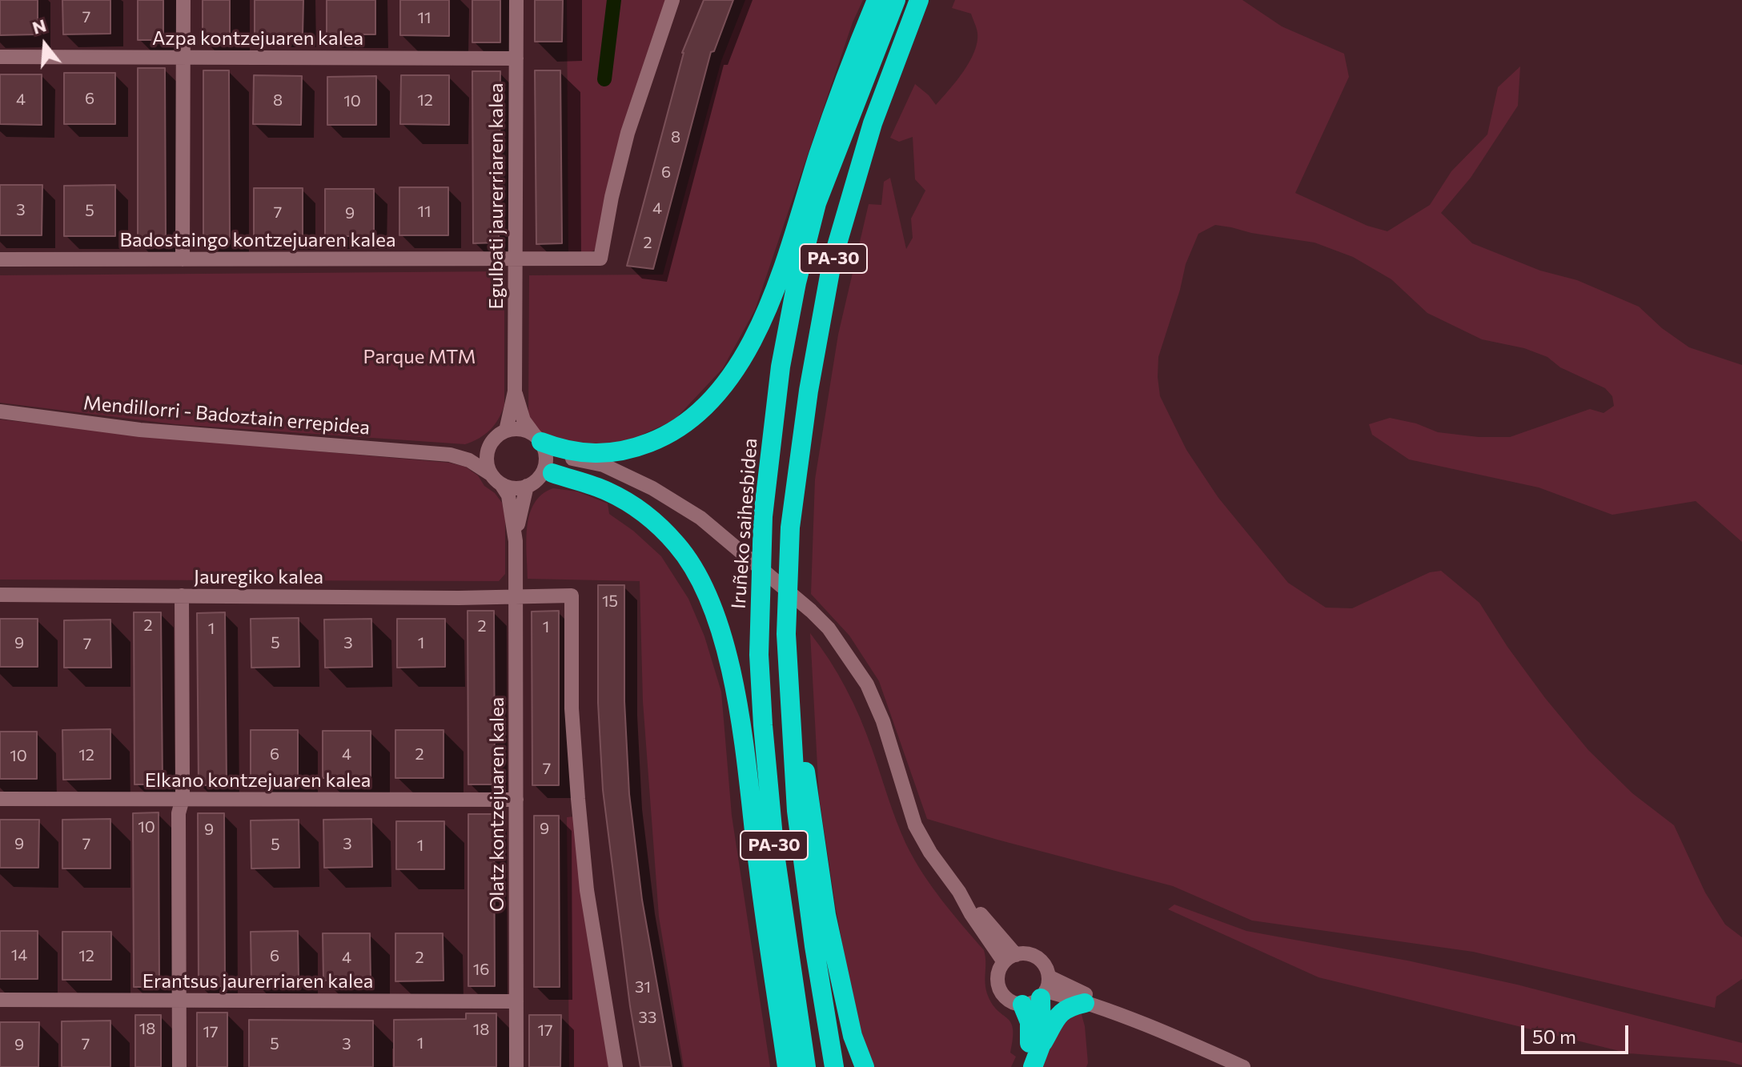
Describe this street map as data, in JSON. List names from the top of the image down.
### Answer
{
  "streets": {
    "highway": ["PA-30", "Iruñeko saihesbidea"],
    "street": [
      "Azpa kontzejuaren kalea",
      "Egulbati jaurerriaren kalea",
      "Badostaingo kontzejuaren kalea",
      "Mendillorri - Badoztain errepidea",
      "Jauregiko kalea",
      "Elkano kontzejuaren kalea",
      "Olatz kontzejuaren kalea",
      "Erantsus jaurerriaren kalea"
    ]
  },
  "crossings": [
    ["Azpa kontzejuaren kalea", "Egulbati jaurerriaren kalea"],
    ["Egulbati jaurerriaren kalea", "Badostaingo kontzejuaren kalea"],
    ["Egulbati jaurerriaren kalea", "Mendillorri - Badoztain errepidea"],
    ["Egulbati jaurerriaren kalea", "Olatz kontzejuaren kalea"],
    ["Mendillorri - Badoztain errepidea", "Olatz kontzejuaren kalea"],
    ["Jauregiko kalea", "Olatz kontzejuaren kalea"],
    ["Elkano kontzejuaren kalea", "Olatz kontzejuaren kalea"],
    ["Olatz kontzejuaren kalea", "Erantsus jaurerriaren kalea"]
  ],
  "parks": ["Parque MTM"],
  "house_numbers": [
    "7",
    "11",
    "6",
    "4",
    "8",
    "12",
    "10",
    "8",
    "6",
    "4",
    "3",
    "5",
    "11",
    "7",
    "9",
    "2",
    "15",
    "2",
    "2",
    "1",
    "1",
    "9",
    "5",
    "3",
    "1",
    "7",
    "6",
    "4",
    "2",
    "12",
    "10",
    "7",
    "10",
    "9",
    "9",
    "9",
    "7",
    "3",
    "5",
    "1",
    "14",
    "12",
    "6",
    "4",
    "2",
    "16",
    "31",
    "33",
    "18",
    "18",
    "17",
    "17",
    "1",
    "7",
    "5",
    "3",
    "9"
  ],
  "scale_bar": "50 m",
  "north": "top"
}
